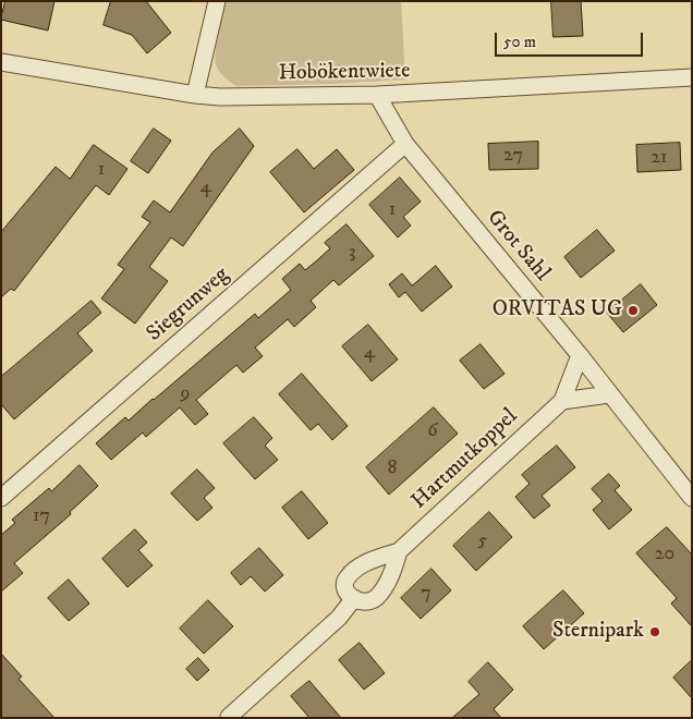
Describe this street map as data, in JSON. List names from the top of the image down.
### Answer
{
  "streets": {
    "street": [
      "Hobökentwiete",
      "Grot Sahl",
      "Siegrunweg",
      "Hartmutkoppel"
    ]
  },
  "crossings": [
    ["Hobökentwiete", "Grot Sahl"],
    ["Grot Sahl", "Siegrunweg"],
    ["Grot Sahl", "Hartmutkoppel"]
  ],
  "places": ["ORVITAS UG", "Sternipark"],
  "house_numbers": [
    "27",
    "21",
    "1",
    "4",
    "1",
    "3",
    "4",
    "9",
    "6",
    "8",
    "17",
    "5",
    "20",
    "7"
  ],
  "scale_bar": "50 m"
}
